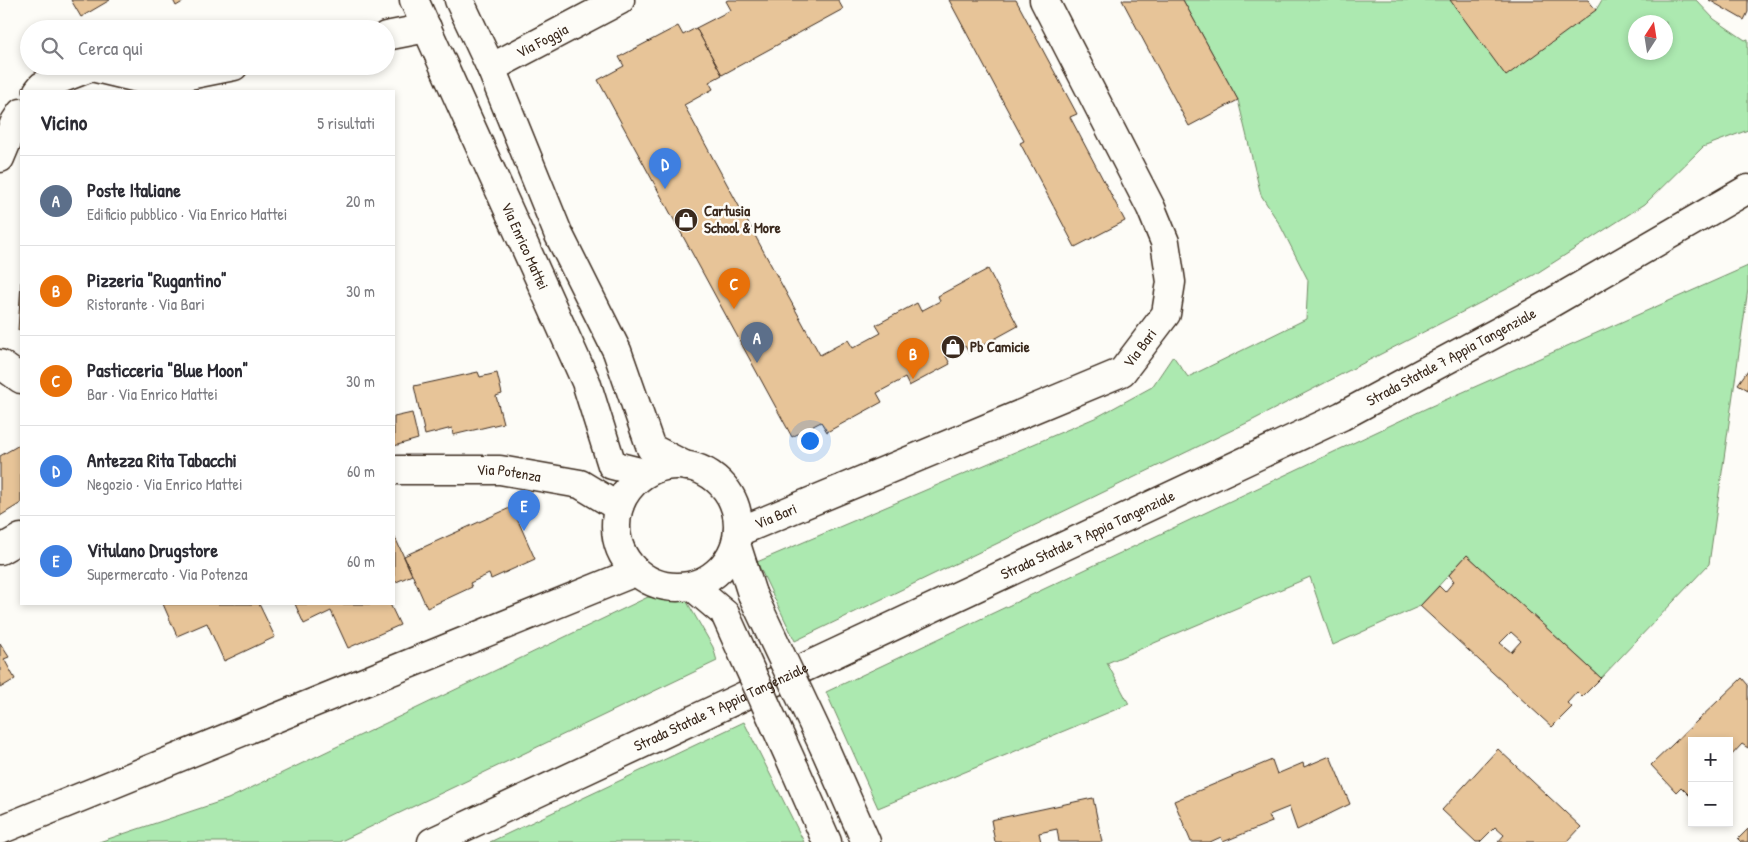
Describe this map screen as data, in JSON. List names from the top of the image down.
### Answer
{
  "streets": {
    "main road": [
      "Via Foggia",
      "Via Enrico Mattei",
      "Via Bari",
      "Strada Statale 7 Appia Tangenziale",
      "Via Potenza"
    ]
  },
  "crossings": [
    ["Via Enrico Mattei", "Via Bari"],
    ["Via Enrico Mattei", "Via Potenza"],
    ["Via Bari", "Via Potenza"]
  ],
  "places": {
    "shop": ["Cartusia School & More", "Pb Camicie"]
  },
  "north": "top",
  "page": {
    "search": "Cerca qui",
    "heading": ["Vicino", "5 risultati"],
    "pins": [
      "D",
      "C",
      "A",
      "B",
      "E"
    ],
    "list": [
      {
        "mark": "A",
        "name": "Poste Italiane",
        "note": "Edificio pubblico · Via Enrico Mattei",
        "value": "20 m"
      },
      {
        "mark": "B",
        "name": "Pizzeria \"Rugantino\"",
        "note": "Ristorante · Via Bari",
        "value": "30 m"
      },
      {
        "mark": "C",
        "name": "Pasticceria \"Blue Moon\"",
        "note": "Bar · Via Enrico Mattei",
        "value": "30 m"
      },
      {
        "mark": "D",
        "name": "Antezza Rita Tabacchi",
        "note": "Negozio · Via Enrico Mattei",
        "value": "60 m"
      },
      {
        "mark": "E",
        "name": "Vitulano Drugstore",
        "note": "Supermercato · Via Potenza",
        "value": "60 m"
      }
    ],
    "map_buttons": ["+", "−"]
  }
}
